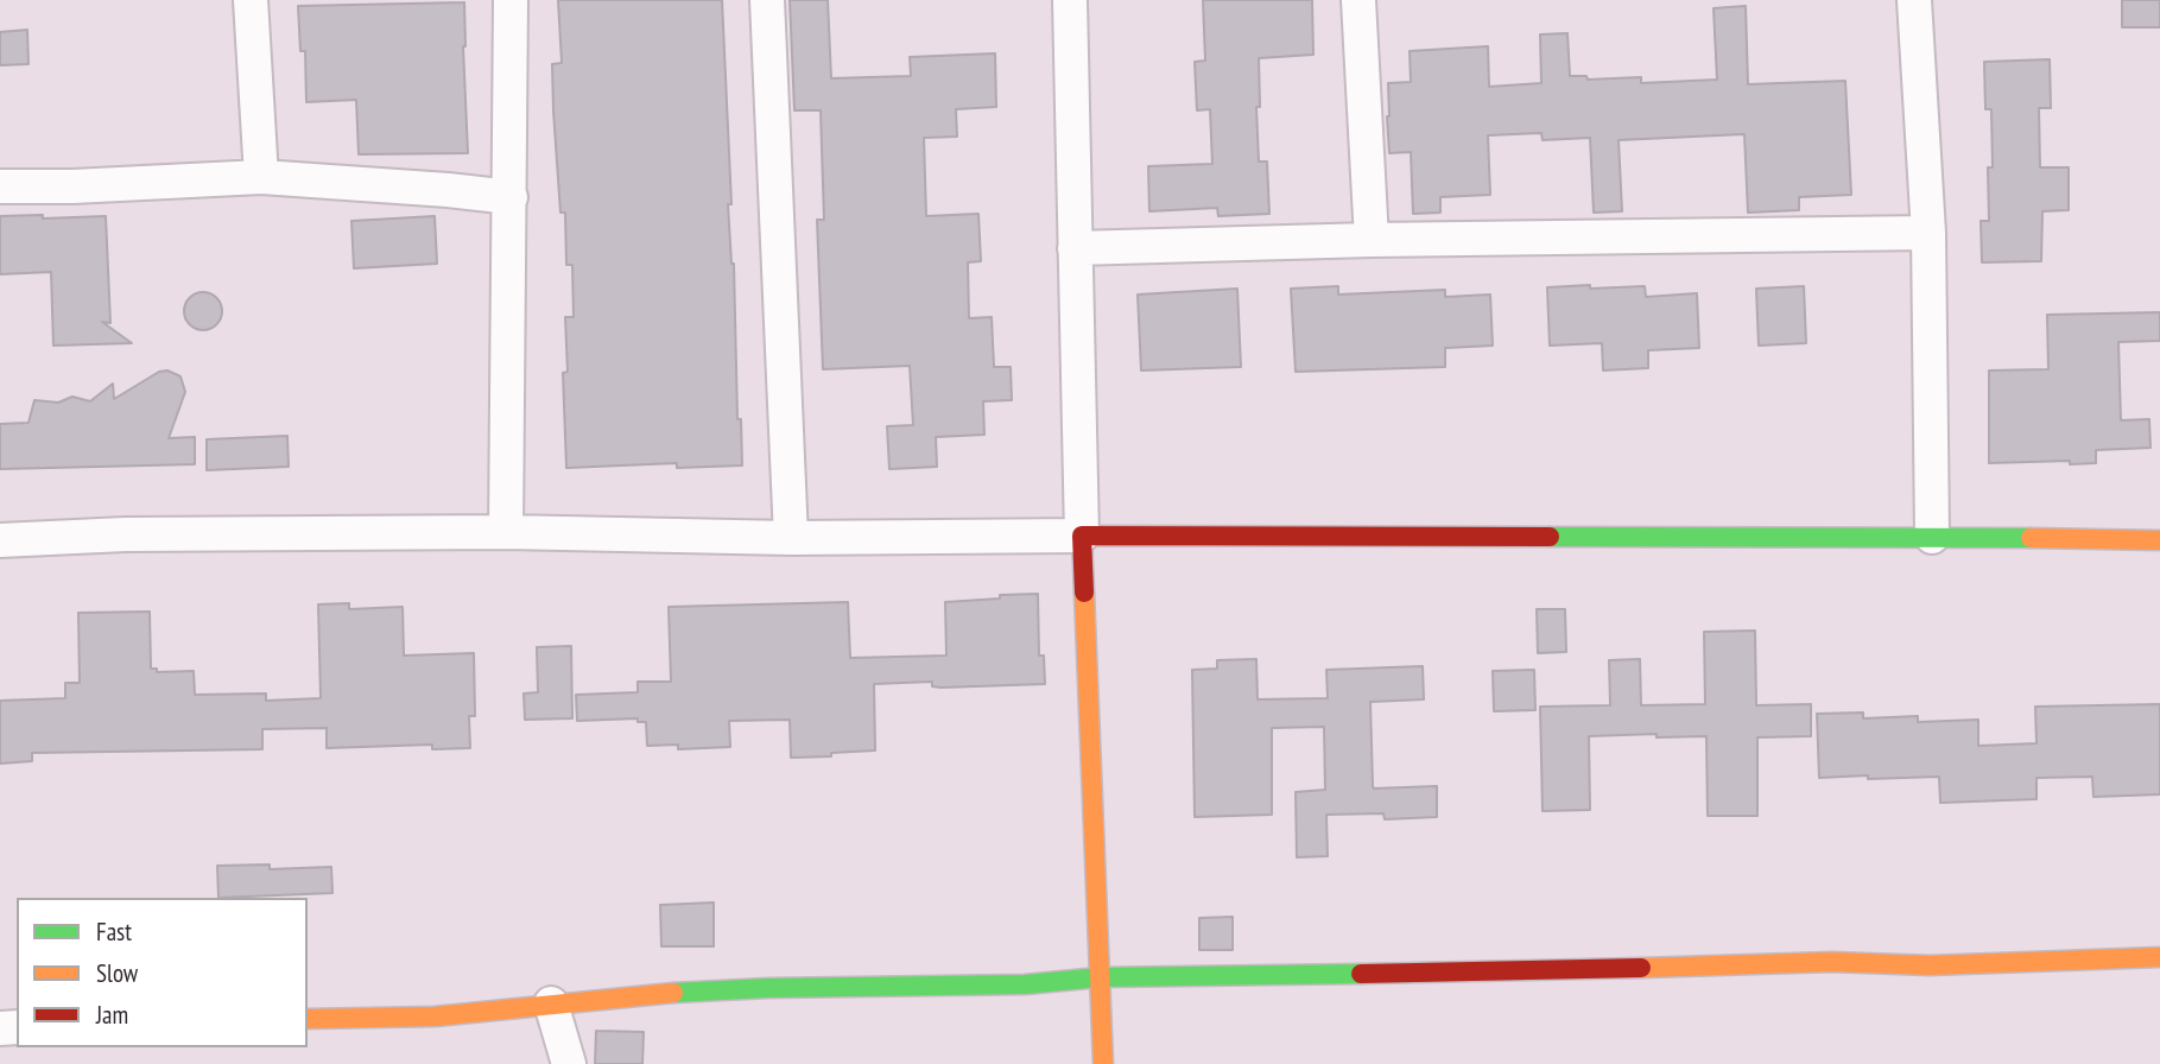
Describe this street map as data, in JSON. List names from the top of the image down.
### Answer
{
  "legend": ["Fast", "Slow", "Jam"]
}
